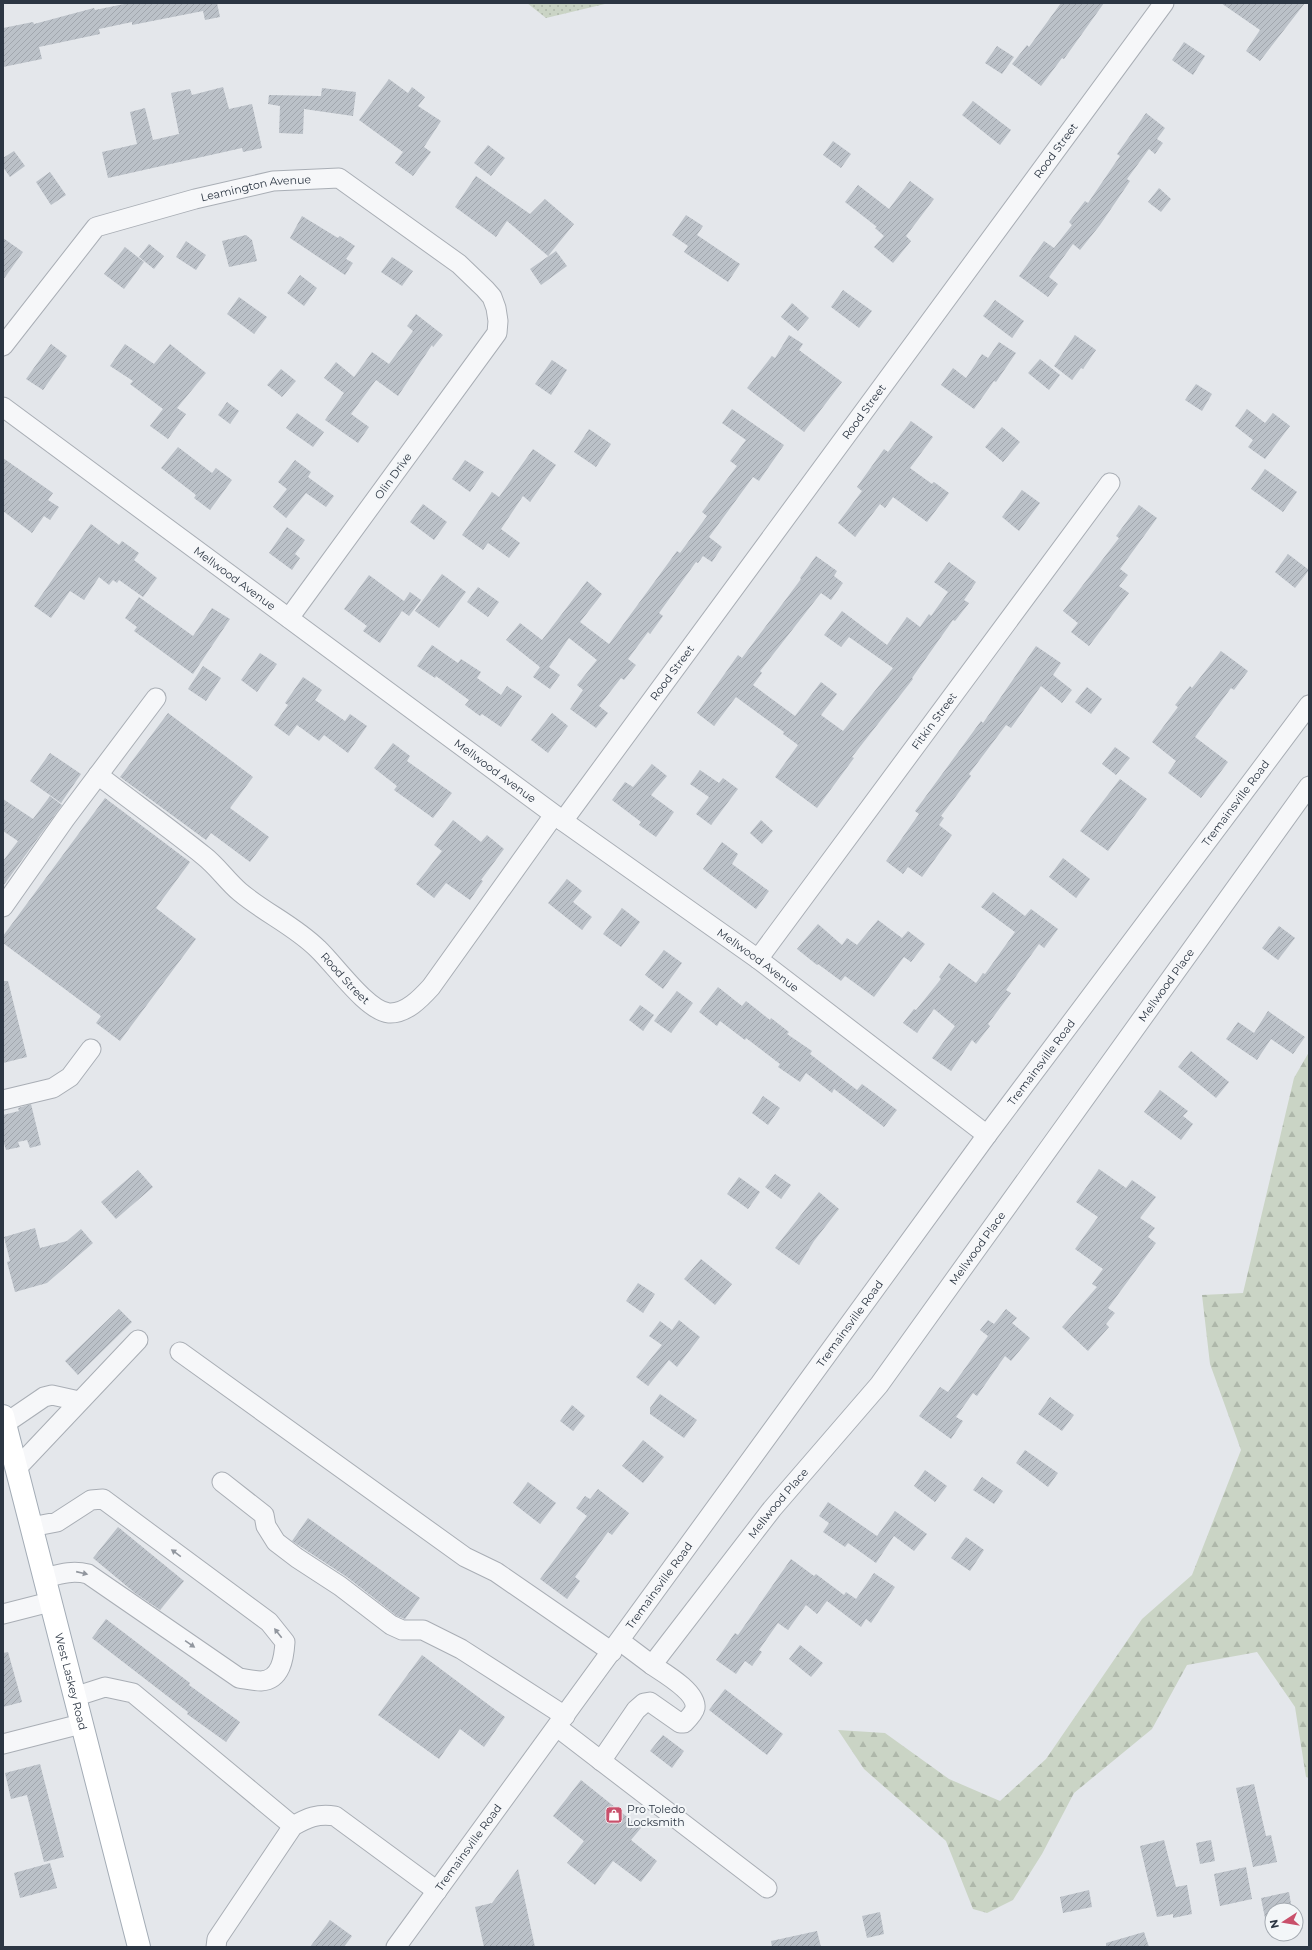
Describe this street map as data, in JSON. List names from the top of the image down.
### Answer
{
  "streets": {
    "main road": ["West Laskey Road"],
    "street": [
      "Rood Street",
      "Leamington Avenue",
      "Olin Drive",
      "Mellwood Avenue",
      "Fitkin Street",
      "Tremainsville Road",
      "Mellwood Place"
    ]
  },
  "crossings": [
    ["Rood Street", "Mellwood Avenue"],
    ["Leamington Avenue", "Olin Drive"],
    ["Olin Drive", "Mellwood Avenue"],
    ["Mellwood Avenue", "Fitkin Street"],
    ["Mellwood Avenue", "Tremainsville Road"]
  ],
  "places": {
    "shop": ["Pro Toledo Locksmith"]
  },
  "north": "left"
}
